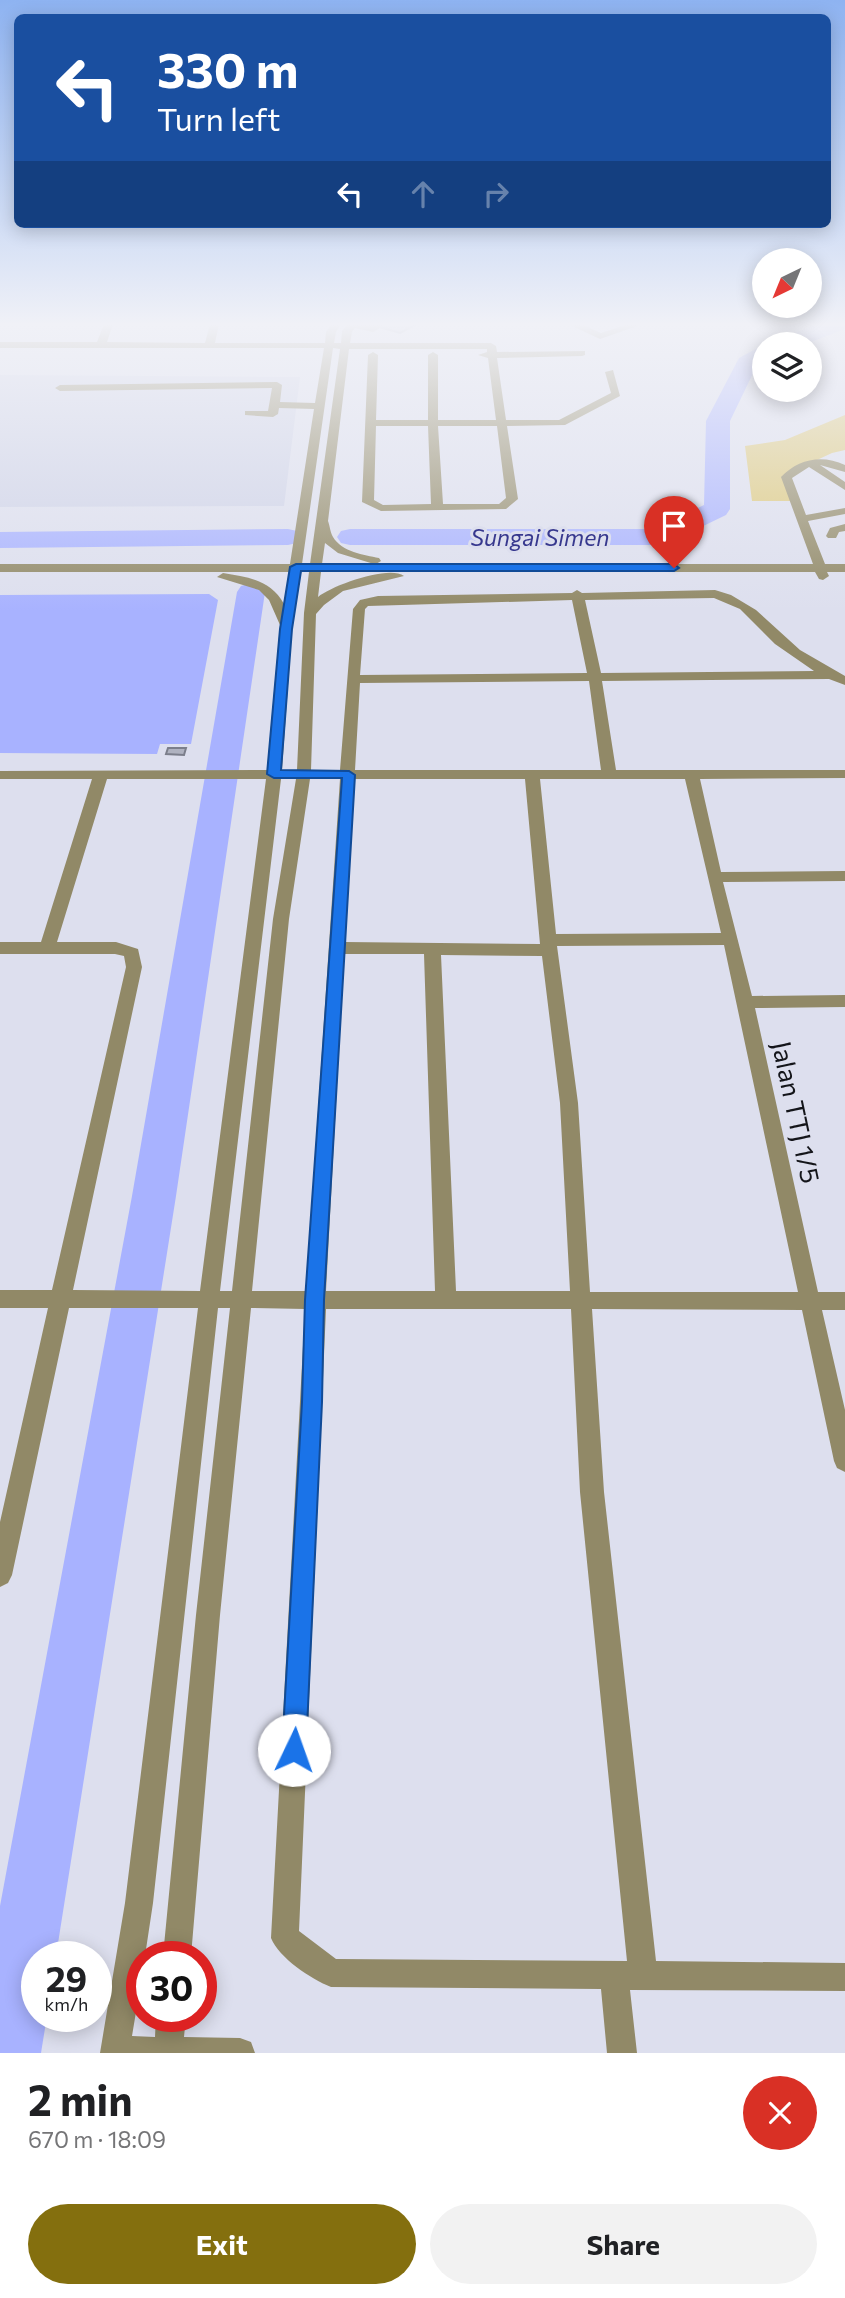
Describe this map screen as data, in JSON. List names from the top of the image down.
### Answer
{
  "streets": {
    "street": ["Jalan TTJ 1/5"]
  },
  "water": ["Sungai Simen"],
  "north": "bottom left",
  "page": {
    "turn": ["330 m", "Turn left"],
    "speed": "29 km/h",
    "limit": "30",
    "heading": ["2 min", "670 m · 18:09"],
    "buttons": ["Exit", "Share"]
  }
}
